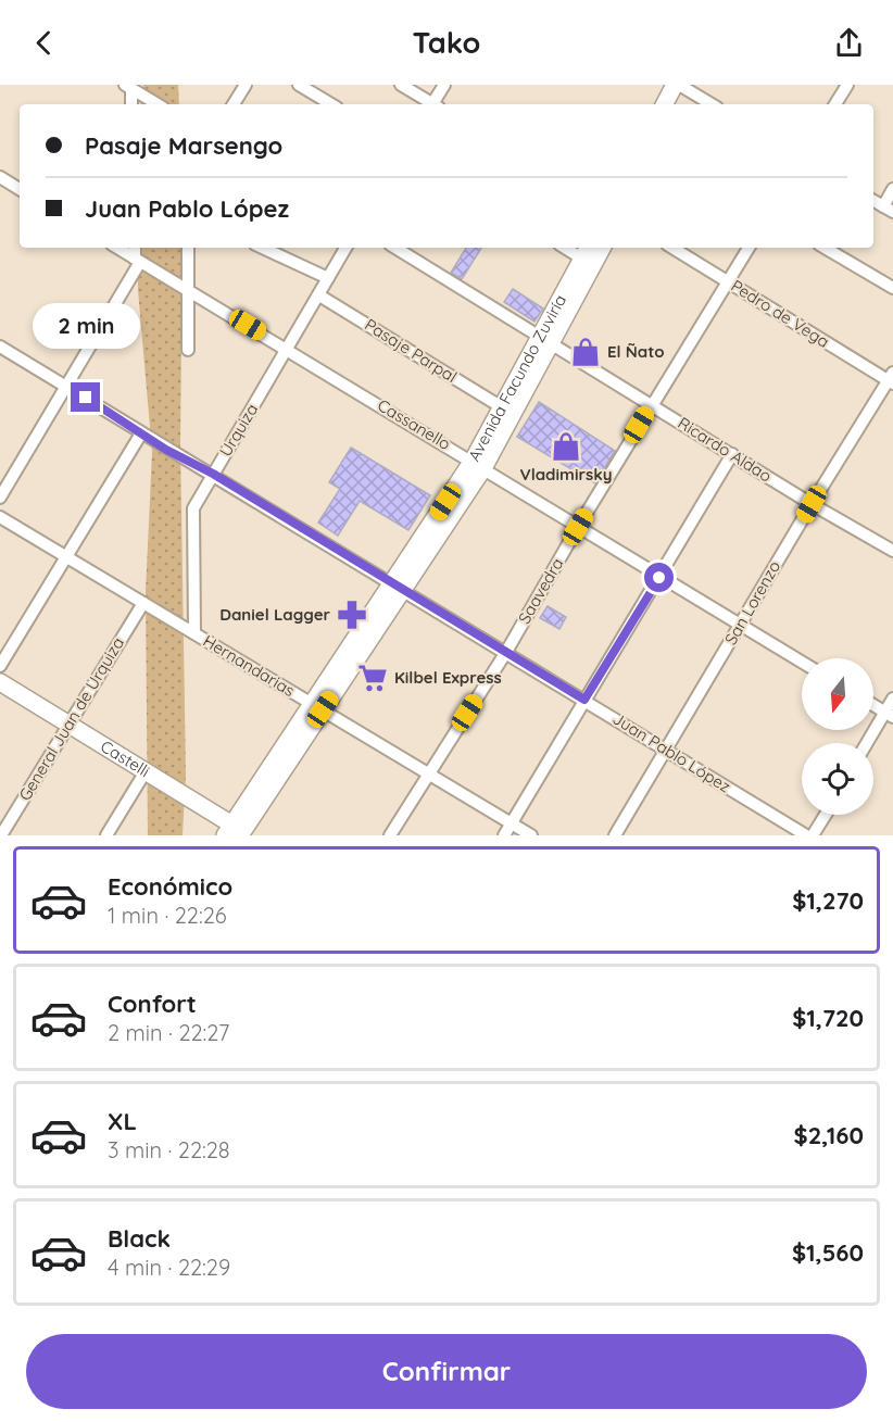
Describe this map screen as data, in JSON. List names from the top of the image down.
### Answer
{
  "streets": {
    "main road": ["Avenida Facundo Zuviría", "Castelli"],
    "street": [
      "Pedro de Vega",
      "Pasaje Parpal",
      "Cassanello",
      "Urquiza",
      "Ricardo Aldao",
      "Saavedra",
      "San Lorenzo",
      "Hernandarias",
      "General Juan de Urquiza",
      "Juan Pablo López"
    ]
  },
  "crossings": [
    ["Pedro de Vega", "Saavedra"],
    ["Pedro de Vega", "San Lorenzo"],
    ["Pasaje Parpal", "Avenida Facundo Zuviría"],
    ["Pasaje Parpal", "Urquiza"],
    ["Avenida Facundo Zuviría", "Cassanello"],
    ["Avenida Facundo Zuviría", "Ricardo Aldao"],
    ["Avenida Facundo Zuviría", "Hernandarias"],
    ["Avenida Facundo Zuviría", "Juan Pablo López"],
    ["Avenida Facundo Zuviría", "Castelli"],
    ["Cassanello", "Urquiza"],
    ["Cassanello", "Saavedra"],
    ["Cassanello", "San Lorenzo"],
    ["Urquiza", "Hernandarias"],
    ["Urquiza", "Juan Pablo López"],
    ["Ricardo Aldao", "Saavedra"],
    ["Ricardo Aldao", "San Lorenzo"],
    ["Saavedra", "Hernandarias"],
    ["Saavedra", "Juan Pablo López"],
    ["San Lorenzo", "Juan Pablo López"],
    ["Hernandarias", "General Juan de Urquiza"],
    ["General Juan de Urquiza", "Castelli"]
  ],
  "places": {
    "shop": ["El Ñato", "Vladimirsky"],
    "pharmacy": ["Daniel Lagger"],
    "supermarket": ["Kilbel Express"]
  },
  "north": "bottom",
  "page": {
    "header": "Tako",
    "banner": ["Pasaje Marsengo", "Juan Pablo López"],
    "bubble": "2 min",
    "list": [
      {
        "name": "Económico",
        "note": "1 min · 22:26",
        "value": "$1,270"
      },
      {
        "name": "Confort",
        "note": "2 min · 22:27",
        "value": "$1,720"
      },
      {
        "name": "XL",
        "note": "3 min · 22:28",
        "value": "$2,160"
      },
      {
        "name": "Black",
        "note": "4 min · 22:29",
        "value": "$1,560"
      }
    ],
    "buttons": "Confirmar"
  }
}
